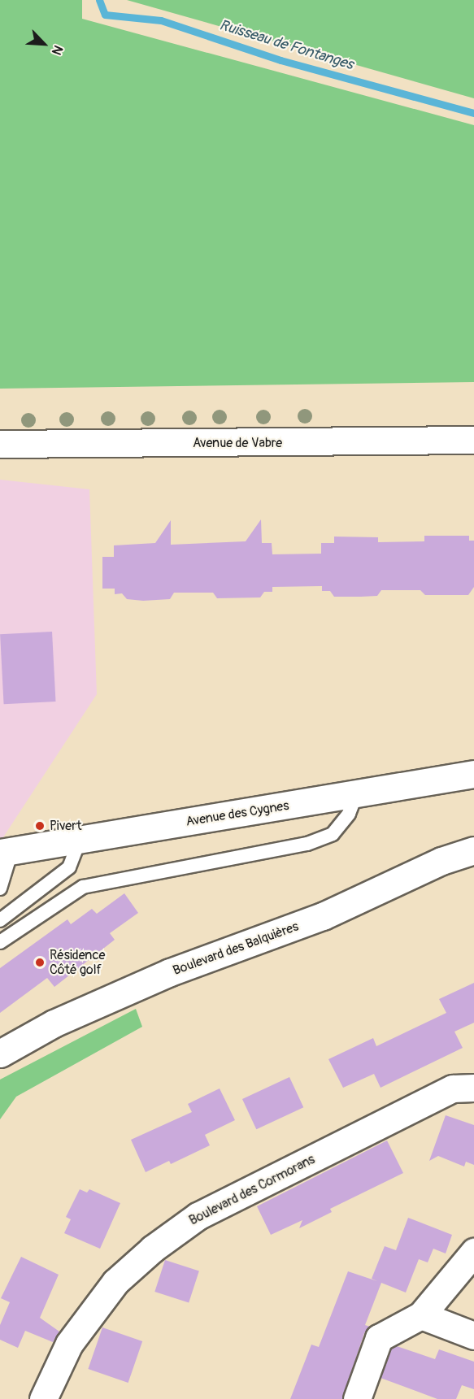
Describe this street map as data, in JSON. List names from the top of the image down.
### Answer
{
  "streets": {
    "street": [
      "Avenue de Vabre",
      "Avenue des Cygnes",
      "Boulevard des Balquières",
      "Boulevard des Cormorans"
    ]
  },
  "water": ["Ruisseau de Fontanges"],
  "places": ["Pivert", "Résidence Côté golf"],
  "north": "bottom right"
}
